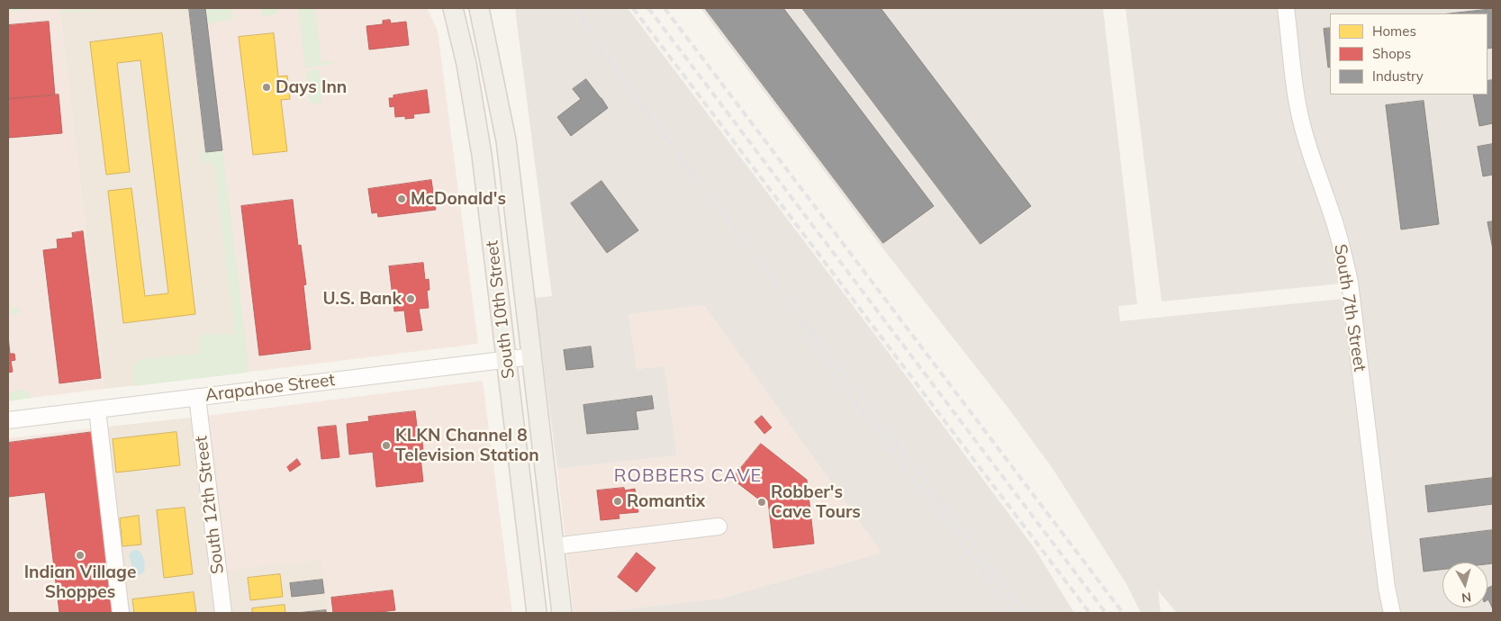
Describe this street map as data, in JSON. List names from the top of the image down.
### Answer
{
  "streets": {
    "main road": ["South 10th Street"],
    "street": ["South 7th Street", "Arapahoe Street", "South 12th Street"]
  },
  "crossings": [
    ["South 10th Street", "Arapahoe Street"],
    ["Arapahoe Street", "South 12th Street"]
  ],
  "districts": ["ROBBERS CAVE"],
  "places": [
    "Days Inn",
    "McDonald's",
    "U.S. Bank",
    "KLKN Channel 8 Television Station",
    "Romantix",
    "Robber's Cave Tours",
    "Indian Village Shoppes"
  ],
  "legend": ["Homes", "Shops", "Industry"],
  "north": "bottom"
}
